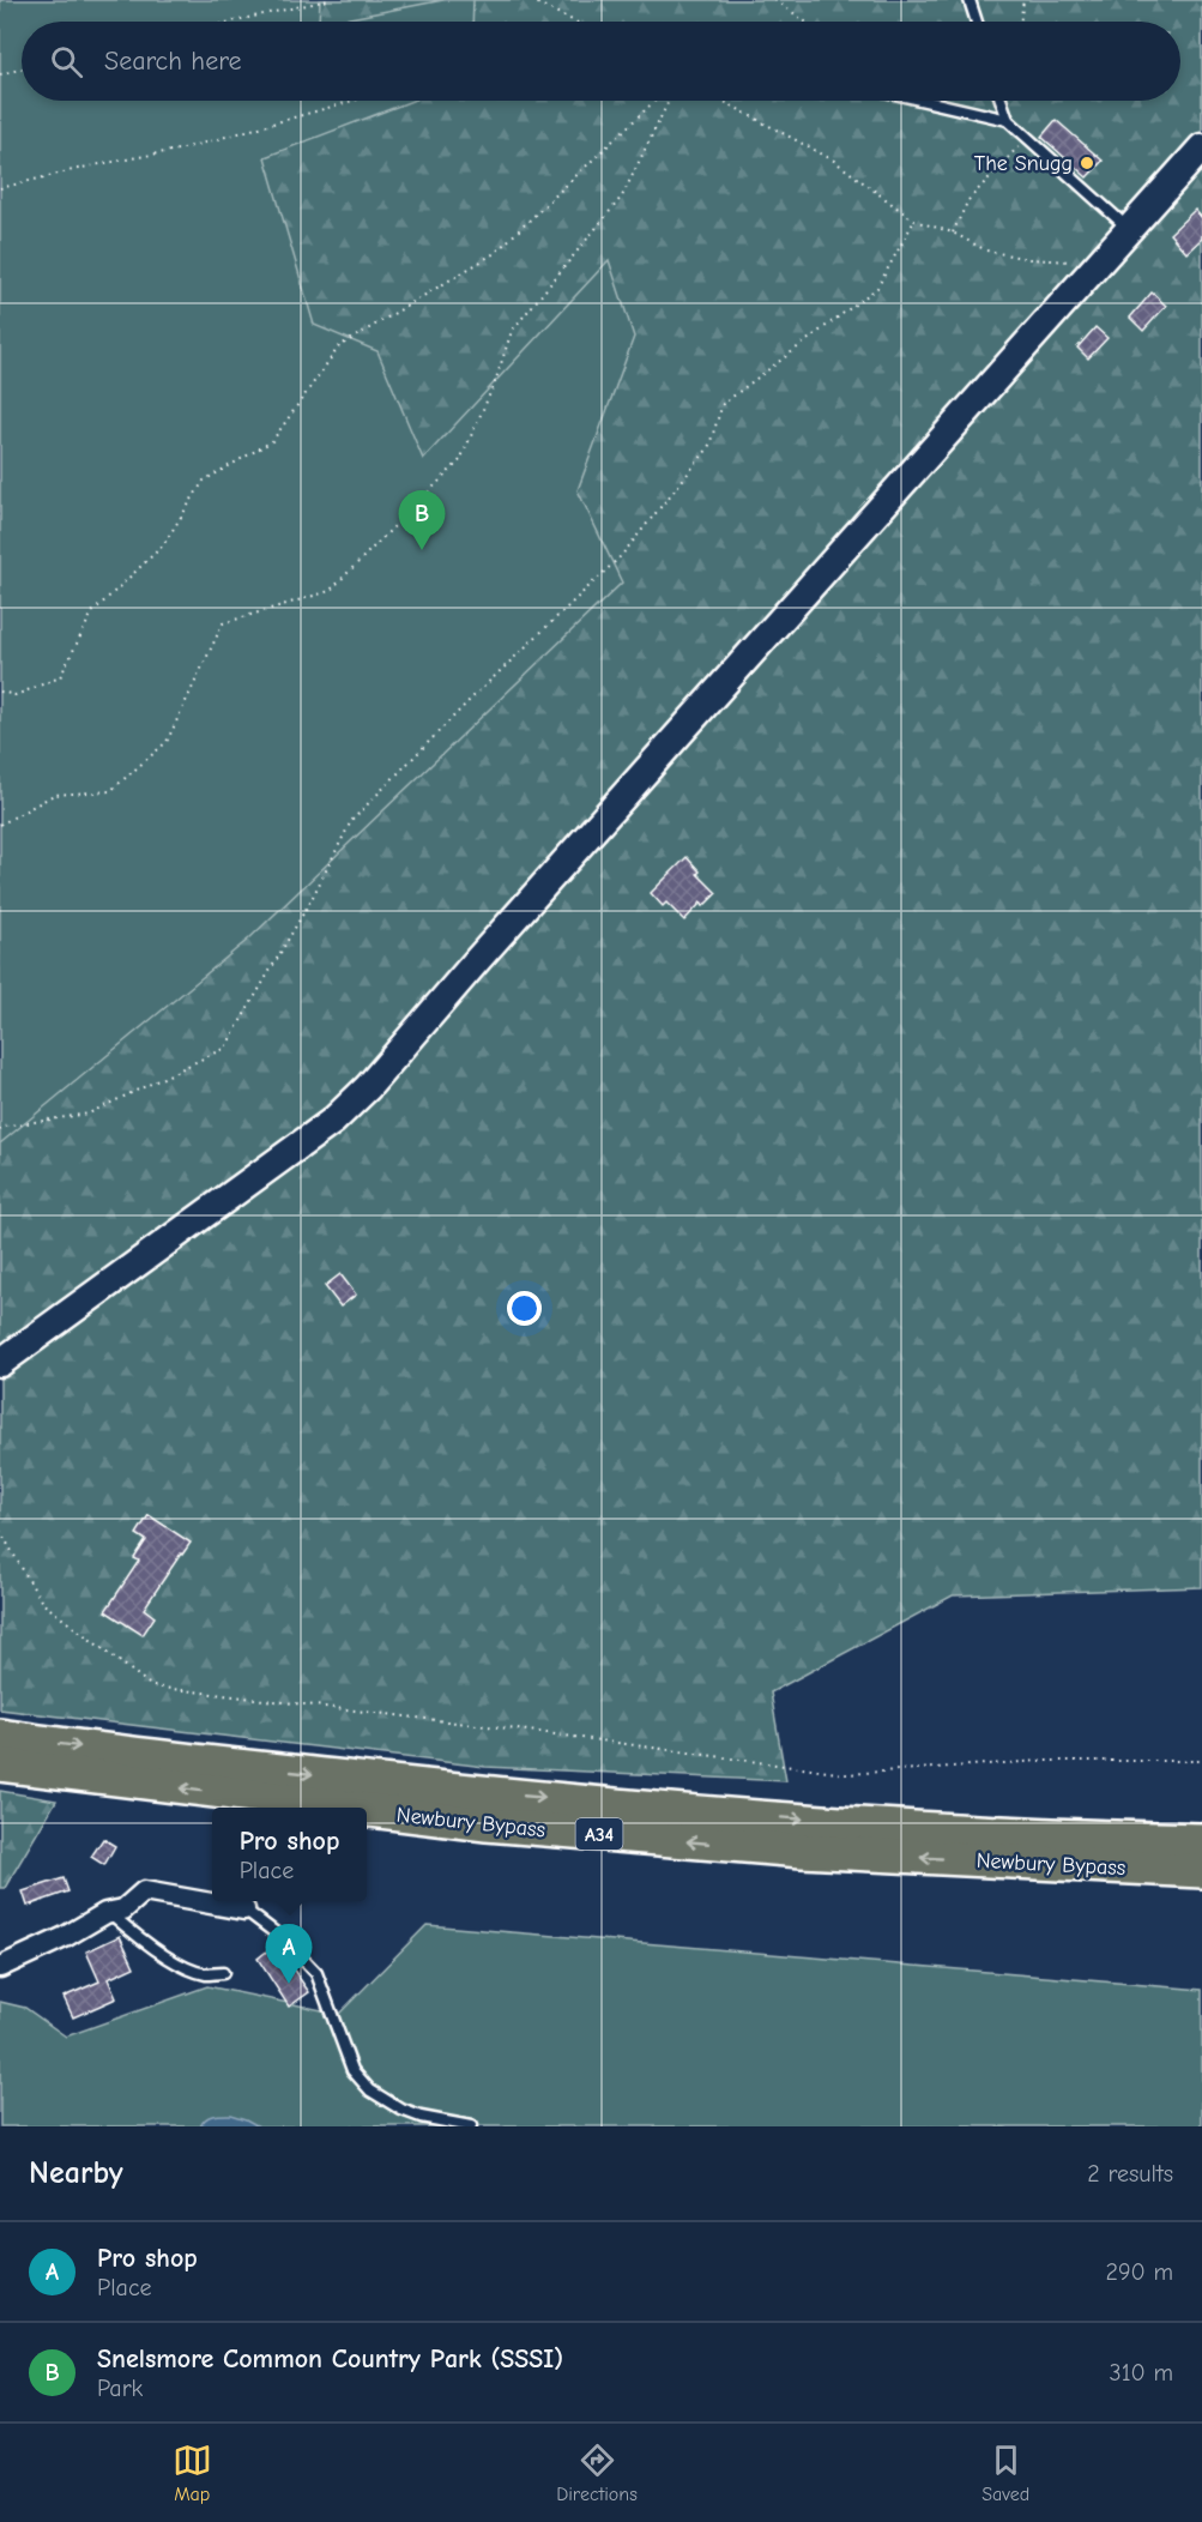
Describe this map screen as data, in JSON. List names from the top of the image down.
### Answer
{
  "streets": {
    "highway": ["Newbury Bypass", "A34"]
  },
  "places": ["The Snugg"],
  "page": {
    "search": "Search here",
    "pins": ["B", "A"],
    "popup": ["Pro shop", "Place"],
    "heading": ["Nearby", "2 results"],
    "list": [
      {
        "mark": "A",
        "name": "Pro shop",
        "note": "Place",
        "value": "290 m"
      },
      {
        "mark": "B",
        "name": "Snelsmore Common Country Park (SSSI)",
        "note": "Park",
        "value": "310 m"
      }
    ],
    "nav": ["Map", "Directions", "Saved"]
  }
}
